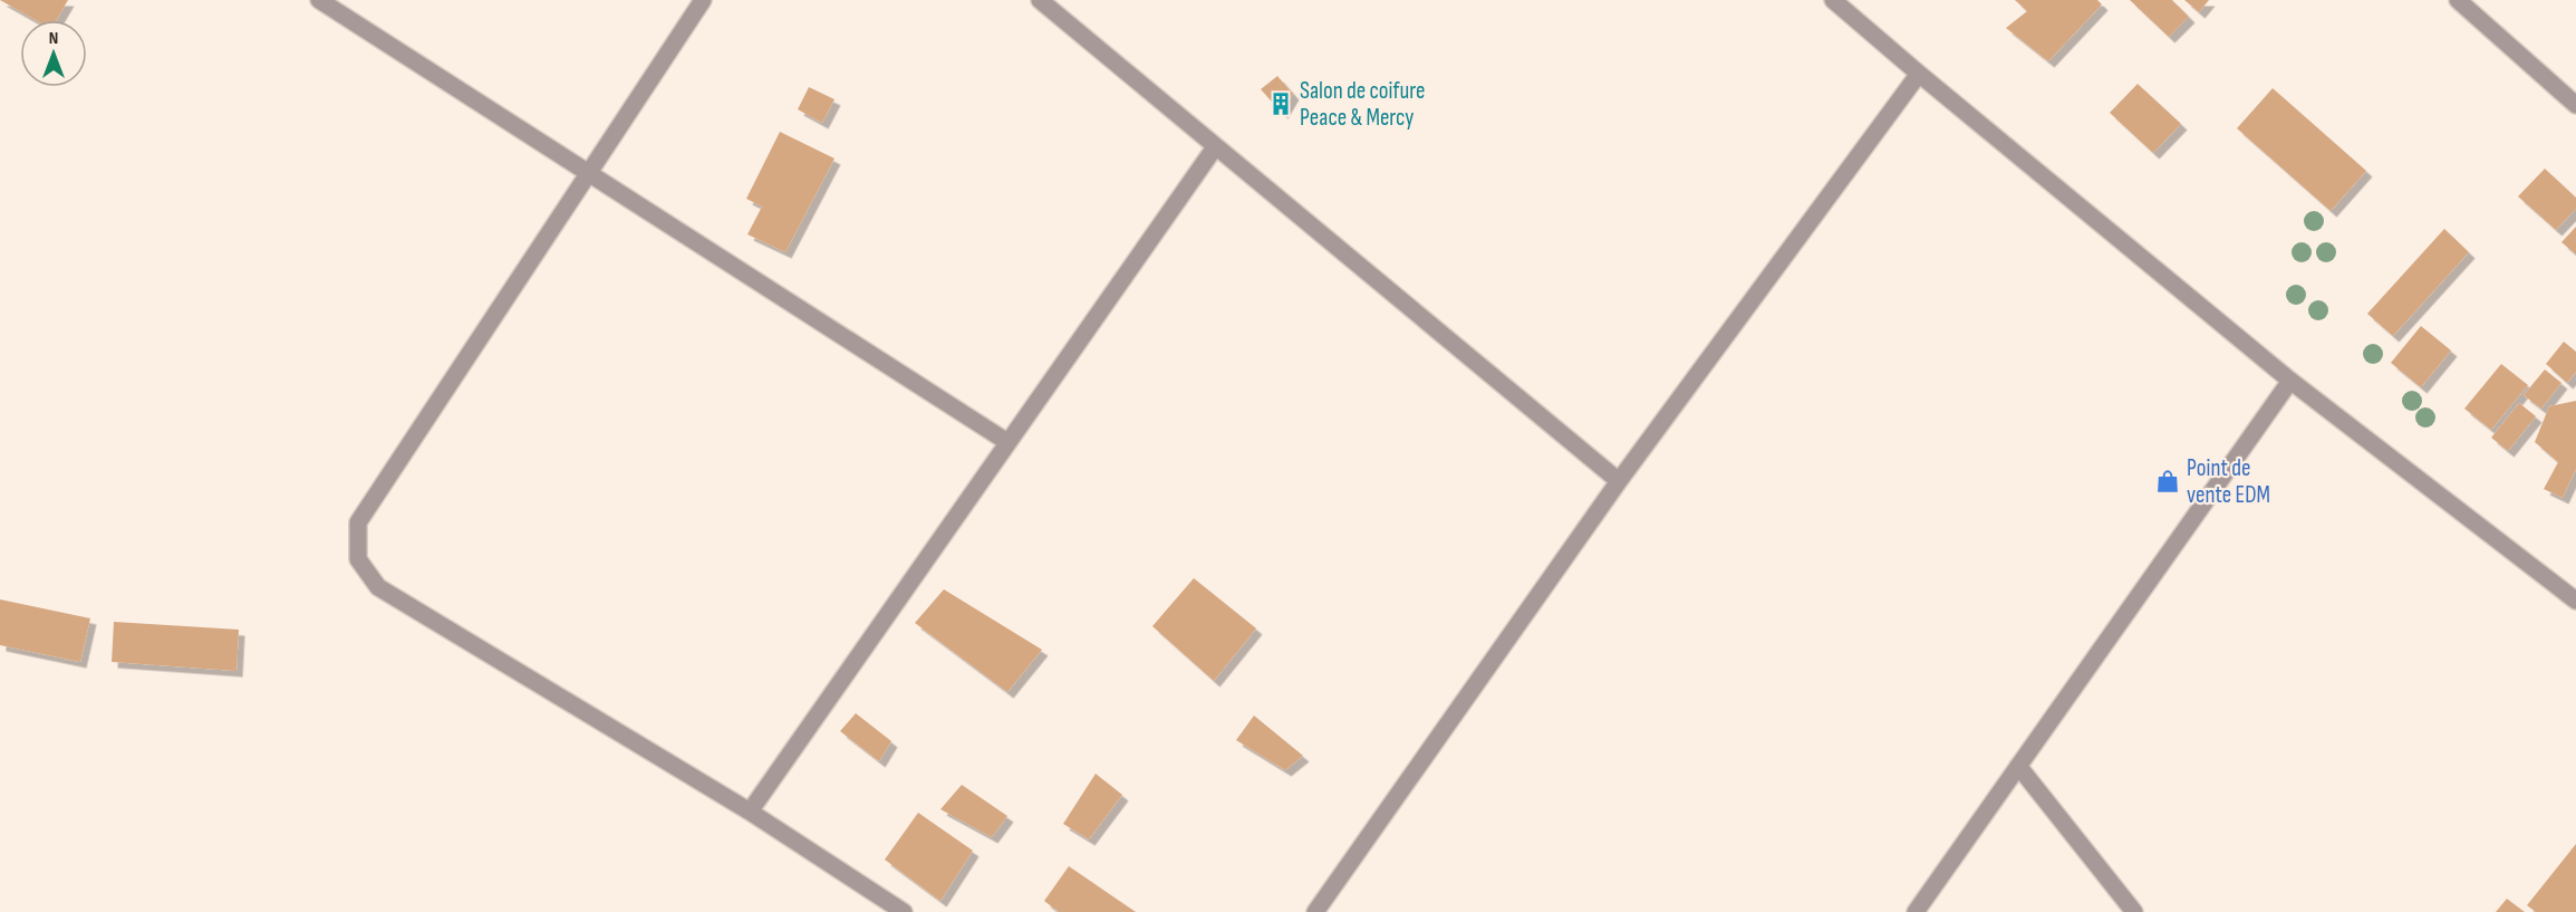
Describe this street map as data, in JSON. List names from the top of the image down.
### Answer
{
  "places": {
    "building": ["Salon de coifure Peace & Mercy"],
    "shop": ["Point de vente EDM"]
  },
  "north": "top"
}
